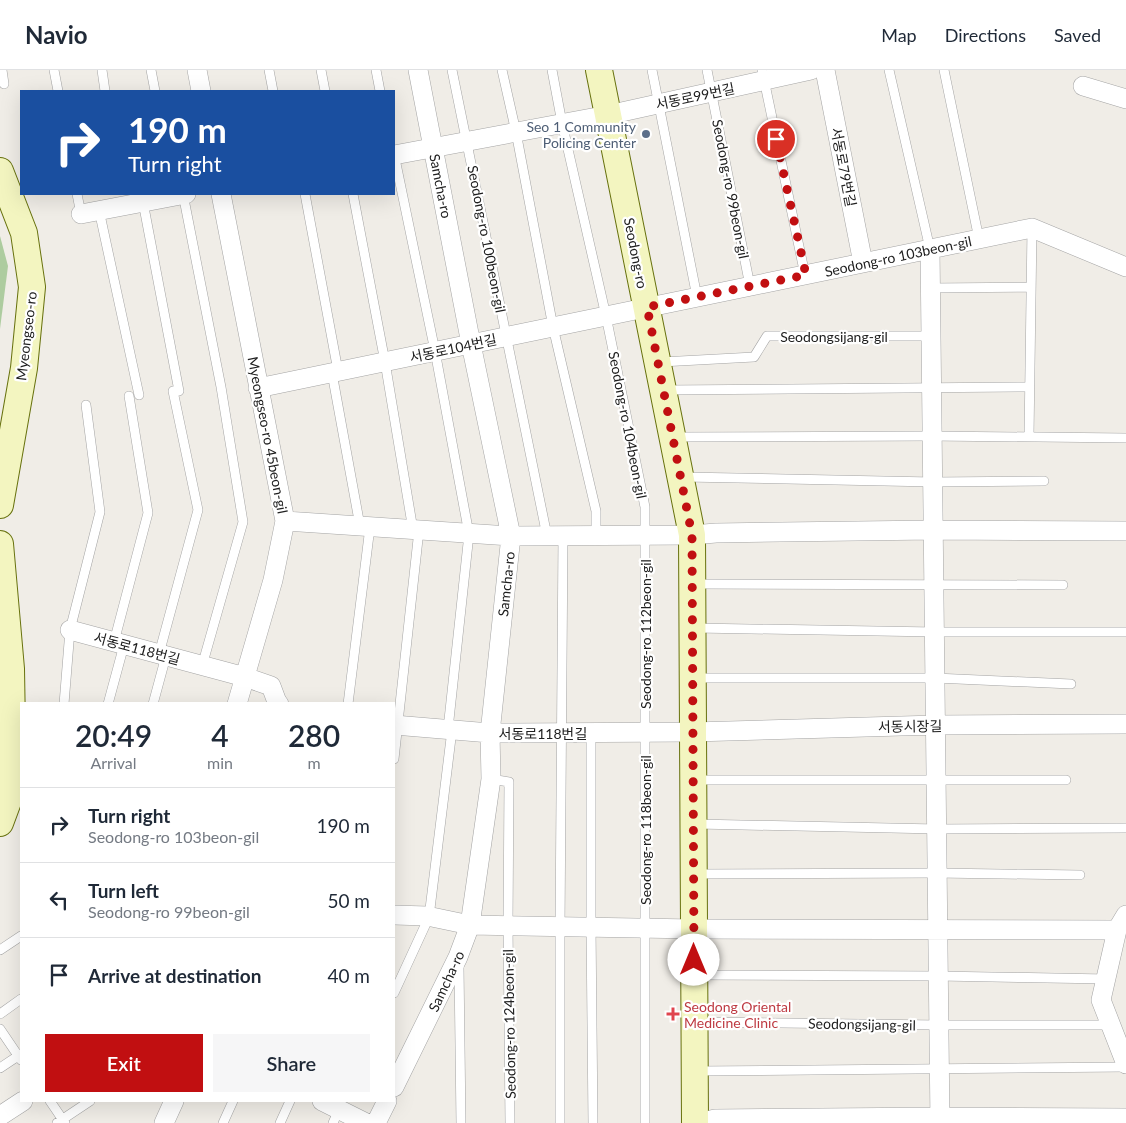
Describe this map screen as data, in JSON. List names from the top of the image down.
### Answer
{
  "streets": {
    "street": [
      "서동로99번길",
      "서동로79번길",
      "Samcha-ro",
      "Seodong-ro",
      "Seodong-ro 103beon-gil",
      "Myeongseo-ro",
      "서동로104번길",
      "Myeongseo-ro 45beon-gil",
      "서동로118번길",
      "서동시장길"
    ],
    "lane": [
      "Seodong-ro 99beon-gil",
      "Seodong-ro 100beon-gil",
      "Seodongsijang-gil",
      "Seodong-ro 104beon-gil",
      "Seodong-ro 112beon-gil",
      "Seodong-ro 118beon-gil",
      "Seodong-ro 124beon-gil"
    ]
  },
  "crossings": [
    ["서동로99번길", "Seodong-ro 99beon-gil"],
    ["서동로99번길", "Seodong-ro"],
    ["서동로79번길", "Seodong-ro 103beon-gil"],
    ["Samcha-ro", "서동로104번길"],
    ["Samcha-ro", "서동로118번길"],
    ["Samcha-ro", "Seodong-ro 124beon-gil"],
    ["Seodong-ro 99beon-gil", "Seodong-ro 103beon-gil"],
    ["Seodong-ro 100beon-gil", "서동로104번길"],
    ["Seodong-ro", "Seodong-ro 103beon-gil"],
    ["Seodong-ro", "Seodongsijang-gil"],
    ["Seodong-ro", "서동로104번길"],
    ["Seodong-ro", "서동로118번길"],
    ["Seodong-ro", "서동시장길"],
    ["Seodong-ro 103beon-gil", "서동로104번길"],
    ["서동로104번길", "Seodong-ro 104beon-gil"],
    ["서동로104번길", "Myeongseo-ro 45beon-gil"],
    ["Seodong-ro 104beon-gil", "Seodong-ro 112beon-gil"],
    ["Myeongseo-ro 45beon-gil", "서동로118번길"],
    ["Seodong-ro 112beon-gil", "서동로118번길"],
    ["Seodong-ro 112beon-gil", "Seodong-ro 118beon-gil"],
    ["서동로118번길", "서동시장길"],
    ["서동로118번길", "Seodong-ro 118beon-gil"]
  ],
  "places": {
    "other": ["Seo 1 Community Policing Center"],
    "health": ["Seodong Oriental Medicine Clinic"]
  },
  "page": {
    "header": "Navio",
    "nav": ["Map", "Directions", "Saved"],
    "turn": ["190 m", "Turn right"],
    "eta": [
      "20:49",
      "Arrival",
      "4",
      "min",
      "280",
      "m"
    ],
    "list": [
      {
        "name": "Turn right",
        "note": "Seodong-ro 103beon-gil",
        "value": "190 m"
      },
      {
        "name": "Turn left",
        "note": "Seodong-ro 99beon-gil",
        "value": "50 m"
      },
      {
        "name": "Arrive at destination",
        "value": "40 m"
      }
    ],
    "buttons": ["Exit", "Share"]
  }
}
